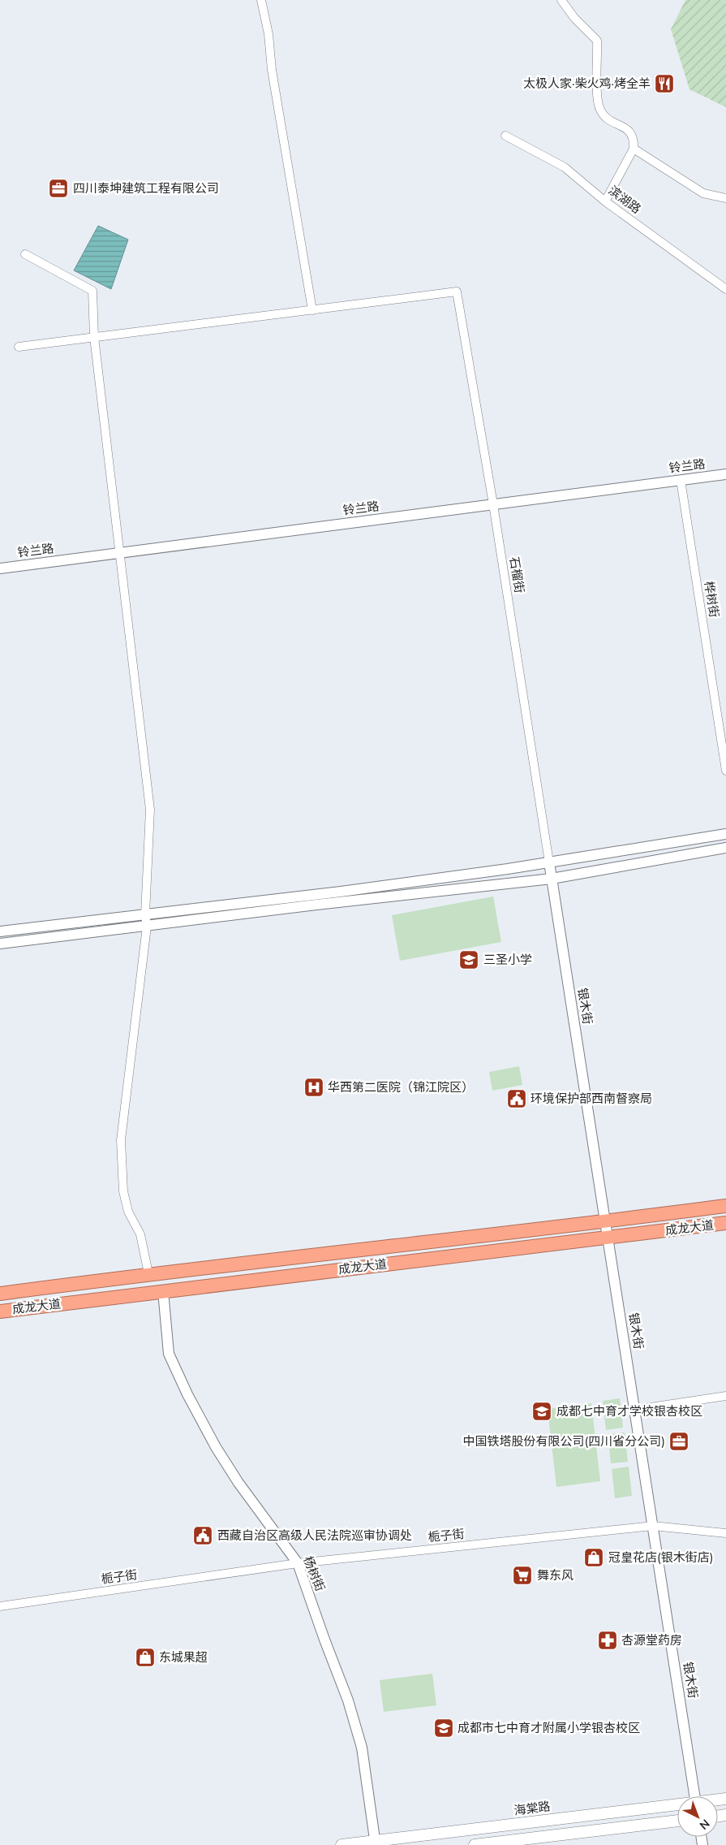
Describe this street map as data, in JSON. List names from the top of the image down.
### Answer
{
  "streets": {
    "highway": ["成龙大道"],
    "main road": ["海棠路"],
    "street": [
      "滨湖路",
      "铃兰路",
      "石榴街",
      "桦树街",
      "银木街",
      "栀子街",
      "杨树街"
    ]
  },
  "crossings": [
    ["铃兰路", "石榴街"],
    ["铃兰路", "桦树街"],
    ["石榴街", "银木街"],
    ["银木街", "成龙大道"],
    ["银木街", "栀子街"],
    ["成龙大道", "杨树街"],
    ["栀子街", "杨树街"],
    ["杨树街", "海棠路"]
  ],
  "places": {
    "restaurant": ["太极人家·柴火鸡·烤全羊"],
    "office": ["四川泰坤建筑工程有限公司", "中国铁塔股份有限公司(四川省分公司)"],
    "school or university": ["三圣小学", "成都七中育才学校银杏校区", "成都市七中育才附属小学银杏校区"],
    "hospital": ["华西第二医院（锦江院区）"],
    "public building": ["环境保护部西南督察局", "西藏自治区高级人民法院巡审协调处"],
    "shop": ["冠皇花店(银木街店)", "东城果超"],
    "supermarket": ["舞东风"],
    "pharmacy": ["杏源堂药房"]
  },
  "north": "bottom right"
}
